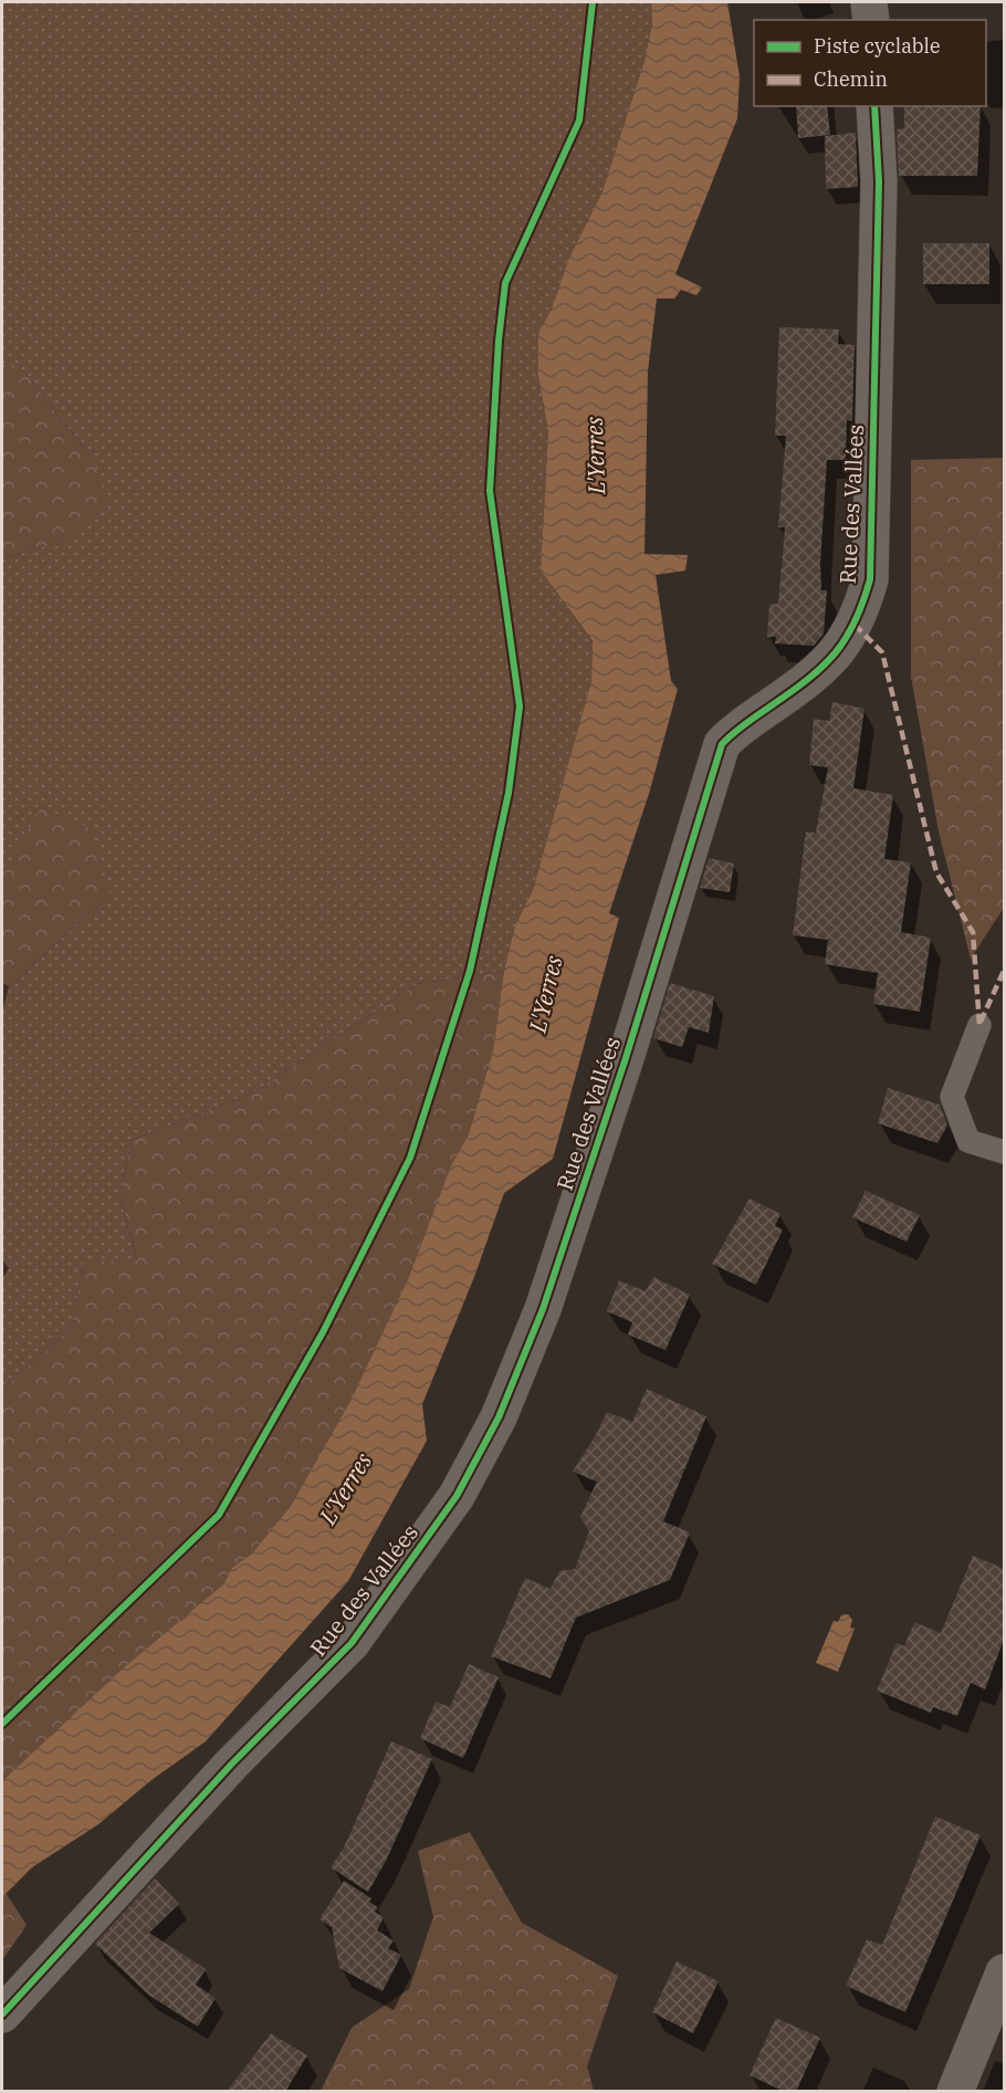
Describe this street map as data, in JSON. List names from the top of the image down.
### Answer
{
  "streets": {
    "street": ["Rue des Vallées"]
  },
  "water": ["L'Yerres"],
  "legend": ["Piste cyclable", "Chemin"]
}
